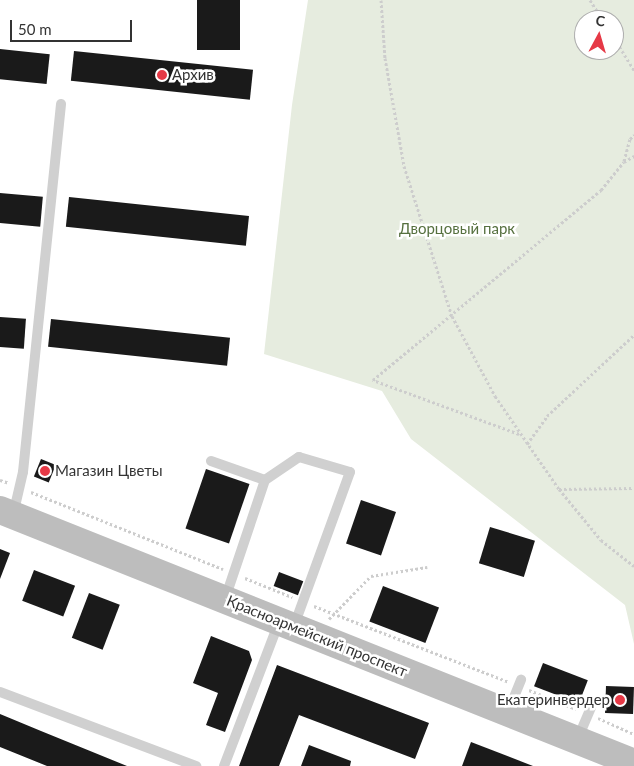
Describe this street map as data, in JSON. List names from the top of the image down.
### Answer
{
  "streets": {
    "main road": ["Красноармейский проспект"]
  },
  "parks": ["Дворцовый парк"],
  "places": ["Архив", "Магазин Цветы", "Екатеринвердер"],
  "scale_bar": "50 m",
  "north": "top"
}
